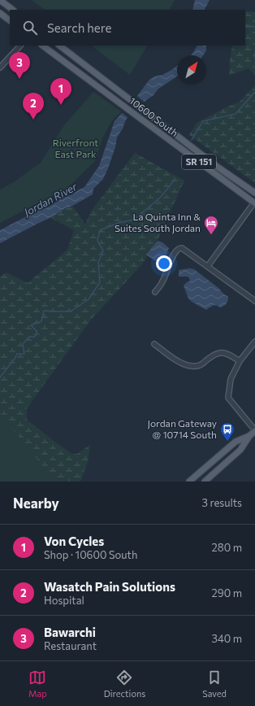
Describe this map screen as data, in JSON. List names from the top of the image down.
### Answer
{
  "streets": {
    "main road": ["10600 South", "SR 151"]
  },
  "water": ["Jordan River"],
  "parks": ["Riverfront East Park"],
  "places": {
    "hotel": ["La Quinta Inn & Suites South Jordan"],
    "bus stop": ["Jordan Gateway @ 10714 South"]
  },
  "north": "top right",
  "page": {
    "search": "Search here",
    "pins": ["3", "1", "2"],
    "heading": ["Nearby", "3 results"],
    "list": [
      {
        "mark": "1",
        "name": "Von Cycles",
        "note": "Shop · 10600 South",
        "value": "280 m"
      },
      {
        "mark": "2",
        "name": "Wasatch Pain Solutions",
        "note": "Hospital",
        "value": "290 m"
      },
      {
        "mark": "3",
        "name": "Bawarchi",
        "note": "Restaurant",
        "value": "340 m"
      }
    ],
    "nav": ["Map", "Directions", "Saved"]
  }
}
